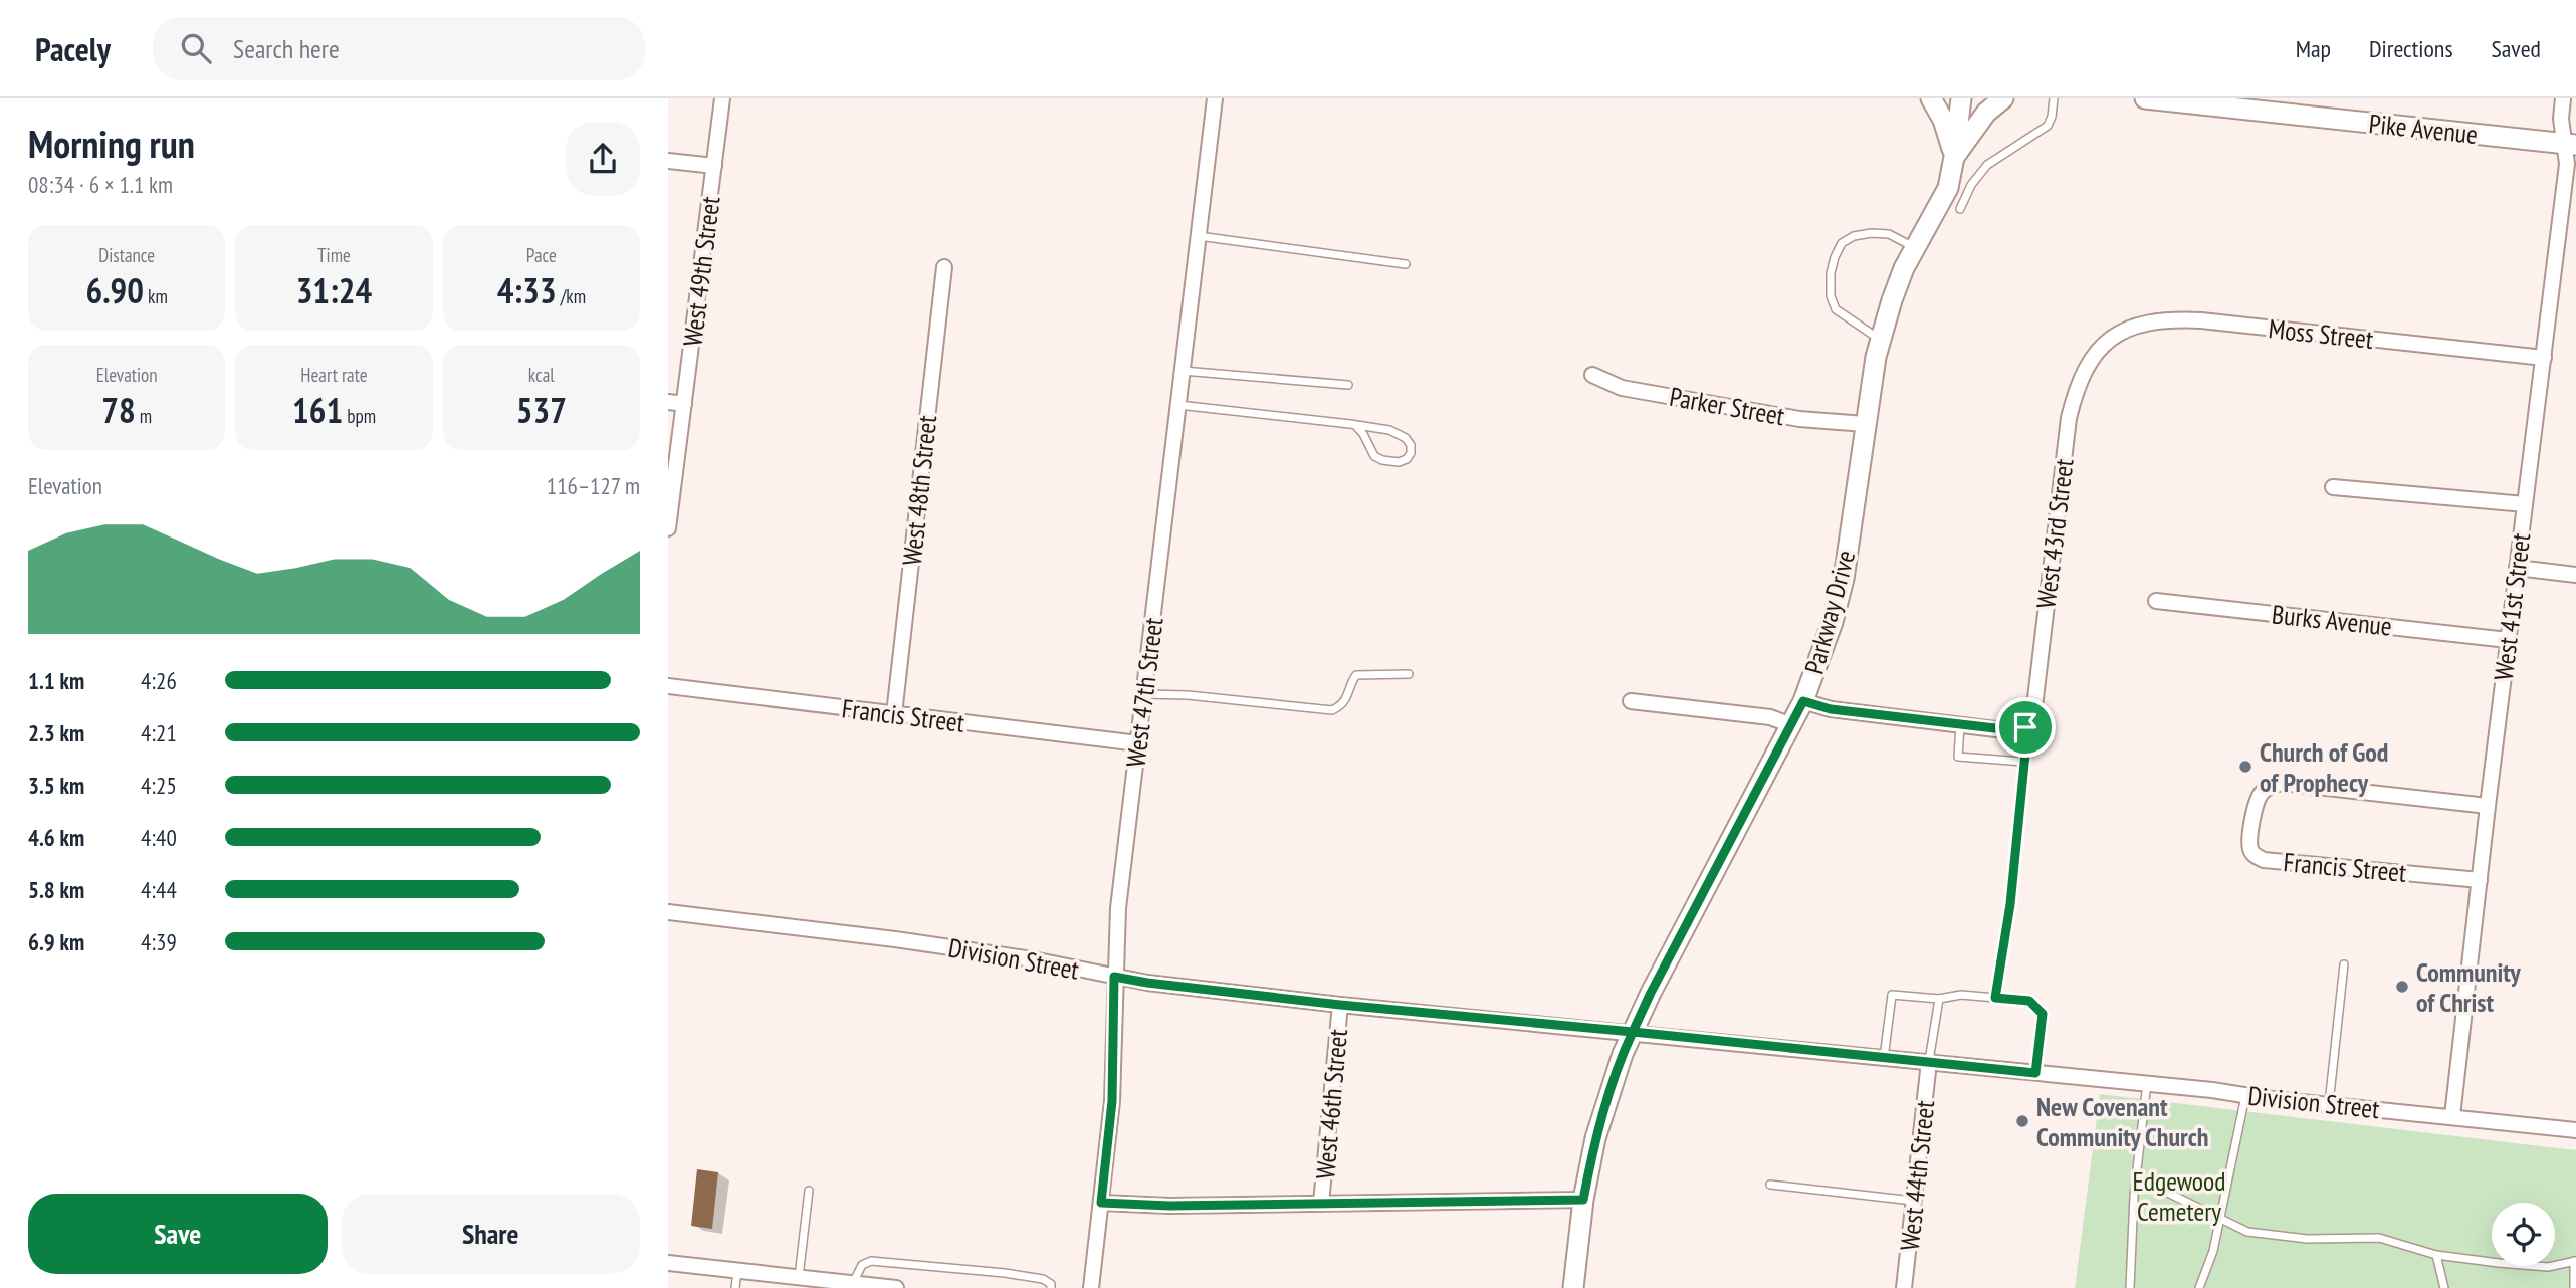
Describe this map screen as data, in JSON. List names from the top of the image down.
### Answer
{
  "streets": {
    "street": [
      "Pike Avenue",
      "West 49th Street",
      "Moss Street",
      "Parker Street",
      "West 48th Street",
      "West 43rd Street",
      "West 41st Street",
      "Parkway Drive",
      "Burks Avenue",
      "West 47th Street",
      "Francis Street",
      "Division Street",
      "West 46th Street",
      "West 44th Street"
    ]
  },
  "crossings": [
    ["Pike Avenue", "West 41st Street"],
    ["Moss Street", "West 43rd Street"],
    ["Moss Street", "West 41st Street"],
    ["Parker Street", "Parkway Drive"],
    ["West 48th Street", "Francis Street"],
    ["West 41st Street", "Burks Avenue"],
    ["West 41st Street", "Francis Street"],
    ["West 41st Street", "Division Street"],
    ["Parkway Drive", "Division Street"],
    ["West 47th Street", "Francis Street"],
    ["West 47th Street", "Division Street"],
    ["Division Street", "West 46th Street"],
    ["Division Street", "West 44th Street"]
  ],
  "parks": ["Edgewood Cemetery"],
  "places": ["Church of God of Prophecy", "Community of Christ", "New Covenant Community Church"],
  "page": {
    "header": "Pacely",
    "search": "Search here",
    "nav": ["Map", "Directions", "Saved"],
    "heading": ["Morning run", "08:34 · 6 × 1.1 km"],
    "stats": [
      ["Distance", "6.90 km"],
      ["Time", "31:24"],
      ["Pace", "4:33 /km"],
      ["Elevation", "78 m"],
      ["Heart rate", "161 bpm"],
      ["kcal", "537"]
    ],
    "chart": ["Elevation", "116–127 m"],
    "list": [
      {
        "name": "1.1 km",
        "note": "4:26"
      },
      {
        "name": "2.3 km",
        "note": "4:21"
      },
      {
        "name": "3.5 km",
        "note": "4:25"
      },
      {
        "name": "4.6 km",
        "note": "4:40"
      },
      {
        "name": "5.8 km",
        "note": "4:44"
      },
      {
        "name": "6.9 km",
        "note": "4:39"
      }
    ],
    "buttons": ["Save", "Share"]
  }
}
